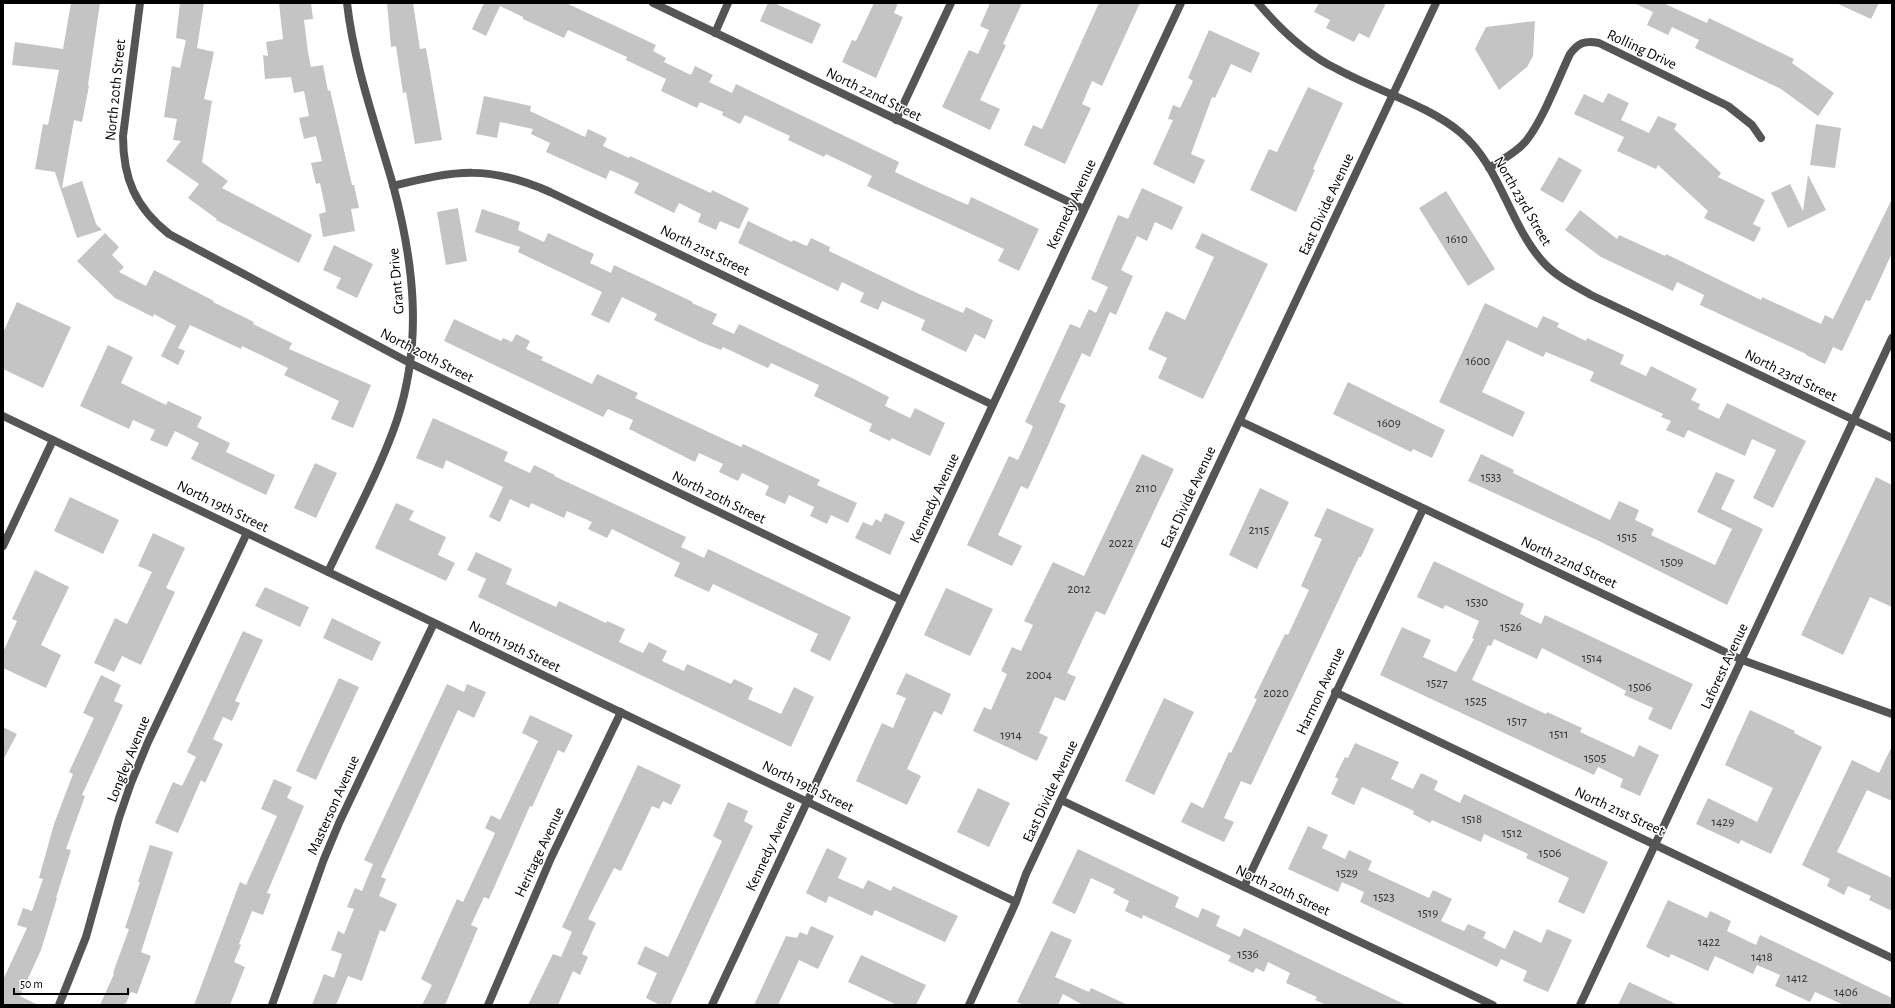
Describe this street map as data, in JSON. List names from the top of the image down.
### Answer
{
  "streets": {
    "street": [
      "Rolling Drive",
      "North 20th Street",
      "North 22nd Street",
      "North 23rd Street",
      "Kennedy Avenue",
      "East Divide Avenue",
      "North 21st Street",
      "Grant Drive",
      "North 19th Street",
      "Laforest Avenue",
      "Harmon Avenue",
      "Longley Avenue",
      "Masterson Avenue",
      "Heritage Avenue"
    ]
  },
  "crossings": [
    ["Rolling Drive", "North 23rd Street"],
    ["North 20th Street", "Kennedy Avenue"],
    ["North 20th Street", "East Divide Avenue"],
    ["North 20th Street", "Grant Drive"],
    ["North 20th Street", "Harmon Avenue"],
    ["North 22nd Street", "Kennedy Avenue"],
    ["North 22nd Street", "East Divide Avenue"],
    ["North 22nd Street", "Laforest Avenue"],
    ["North 22nd Street", "Harmon Avenue"],
    ["North 23rd Street", "East Divide Avenue"],
    ["North 23rd Street", "Laforest Avenue"],
    ["Kennedy Avenue", "North 21st Street"],
    ["Kennedy Avenue", "North 19th Street"],
    ["East Divide Avenue", "North 19th Street"],
    ["North 21st Street", "Grant Drive"],
    ["North 21st Street", "Laforest Avenue"],
    ["North 21st Street", "Harmon Avenue"],
    ["Grant Drive", "North 19th Street"],
    ["North 19th Street", "Longley Avenue"],
    ["North 19th Street", "Masterson Avenue"],
    ["North 19th Street", "Heritage Avenue"]
  ],
  "house_numbers": [
    "1610",
    "1600",
    "1609",
    "1533",
    "2110",
    "2115",
    "1515",
    "2022",
    "1509",
    "2012",
    "1530",
    "1526",
    "1514",
    "2004",
    "1527",
    "1506",
    "2020",
    "1525",
    "1517",
    "1511",
    "1914",
    "1505",
    "1518",
    "1429",
    "1512",
    "1506",
    "1529",
    "1523",
    "1519",
    "1422",
    "1536",
    "1418",
    "1412",
    "1406"
  ],
  "scale_bar": "50 m"
}
